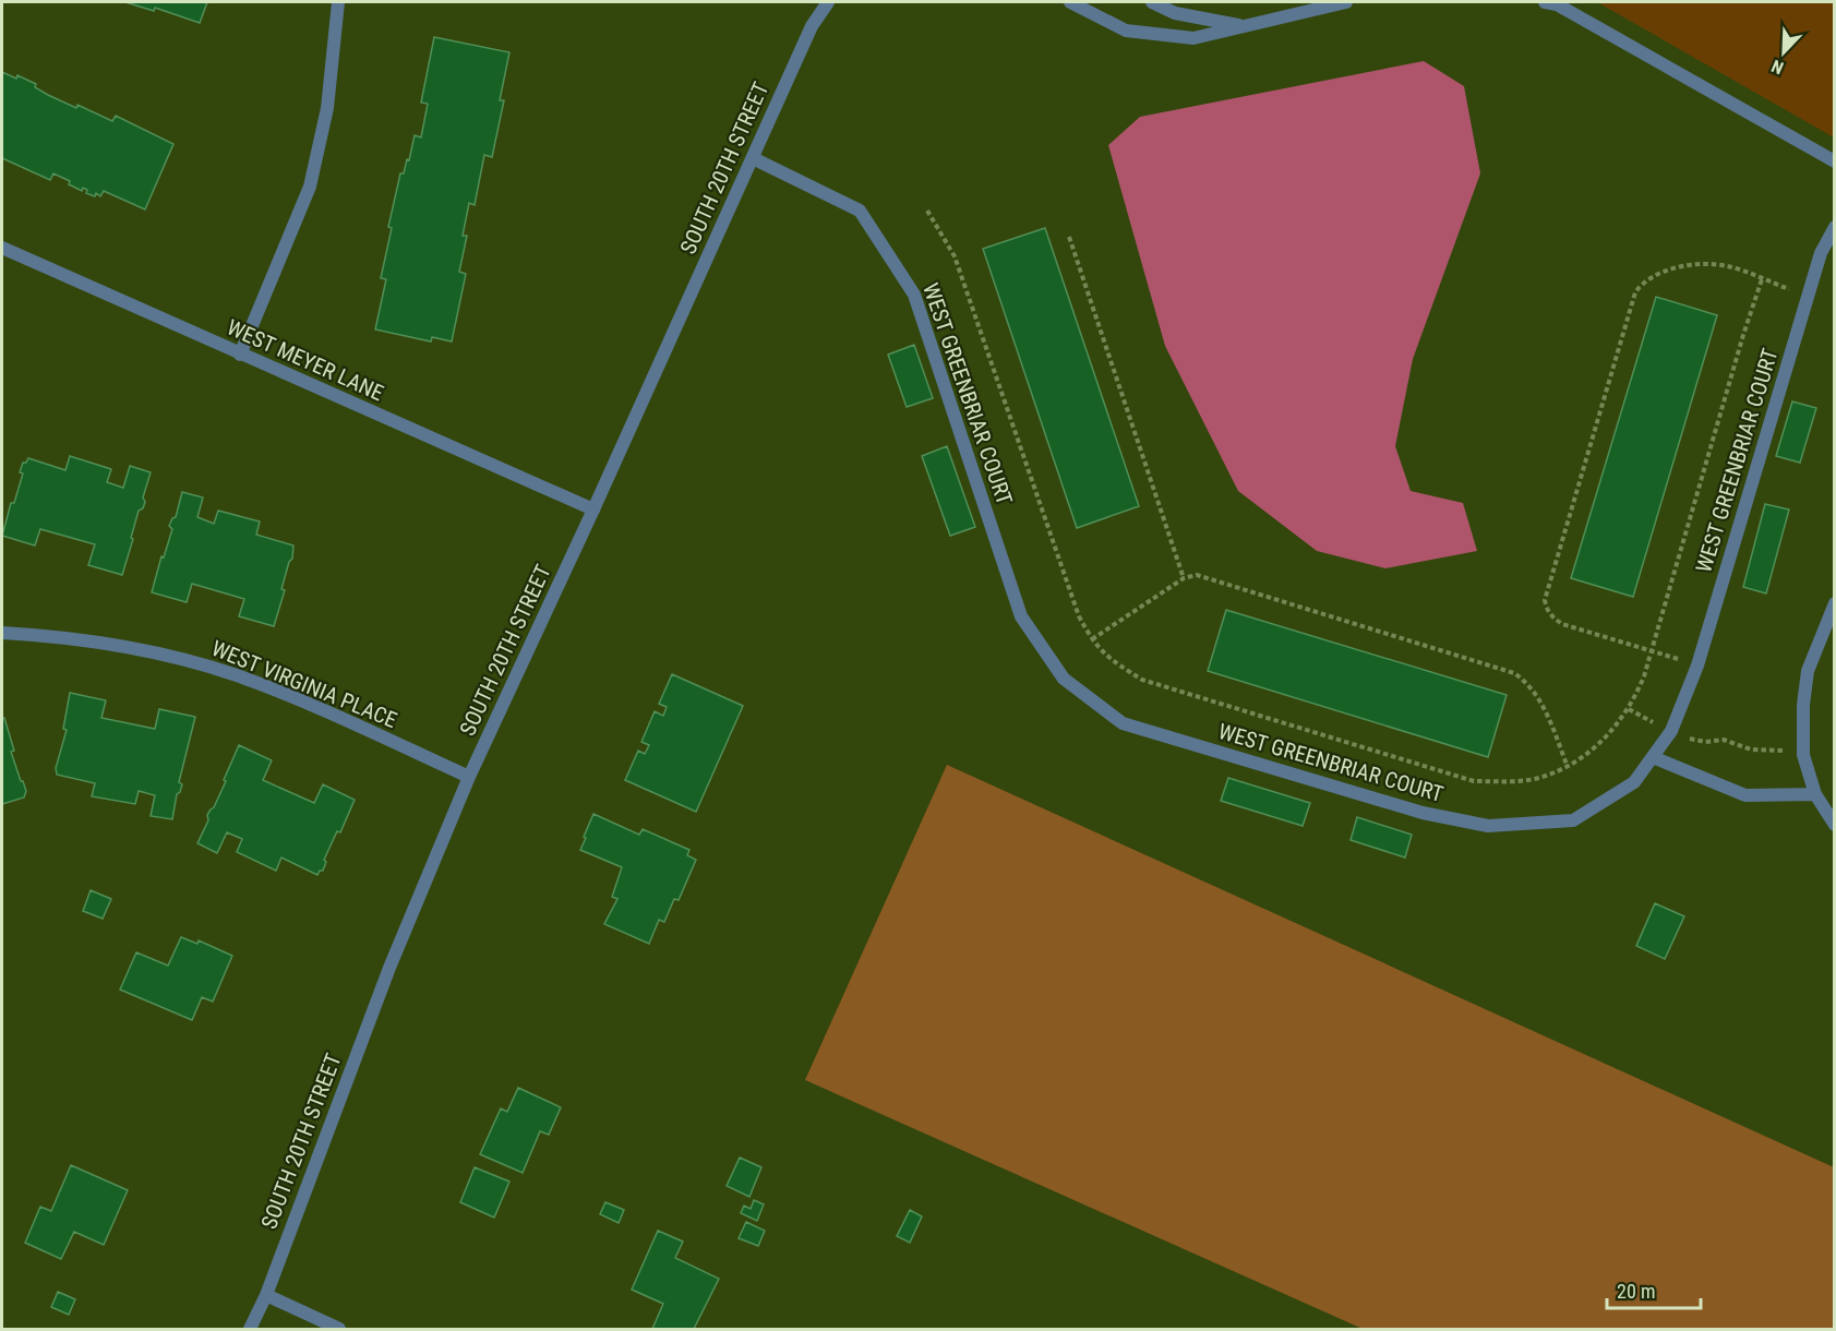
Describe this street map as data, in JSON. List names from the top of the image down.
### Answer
{
  "streets": {
    "street": [
      "SOUTH 20TH STREET",
      "WEST MEYER LANE",
      "WEST GREENBRIAR COURT",
      "WEST VIRGINIA PLACE"
    ]
  },
  "crossings": [
    ["SOUTH 20TH STREET", "WEST MEYER LANE"],
    ["SOUTH 20TH STREET", "WEST GREENBRIAR COURT"],
    ["SOUTH 20TH STREET", "WEST VIRGINIA PLACE"]
  ],
  "scale_bar": "20 m",
  "north": "bottom left"
}
